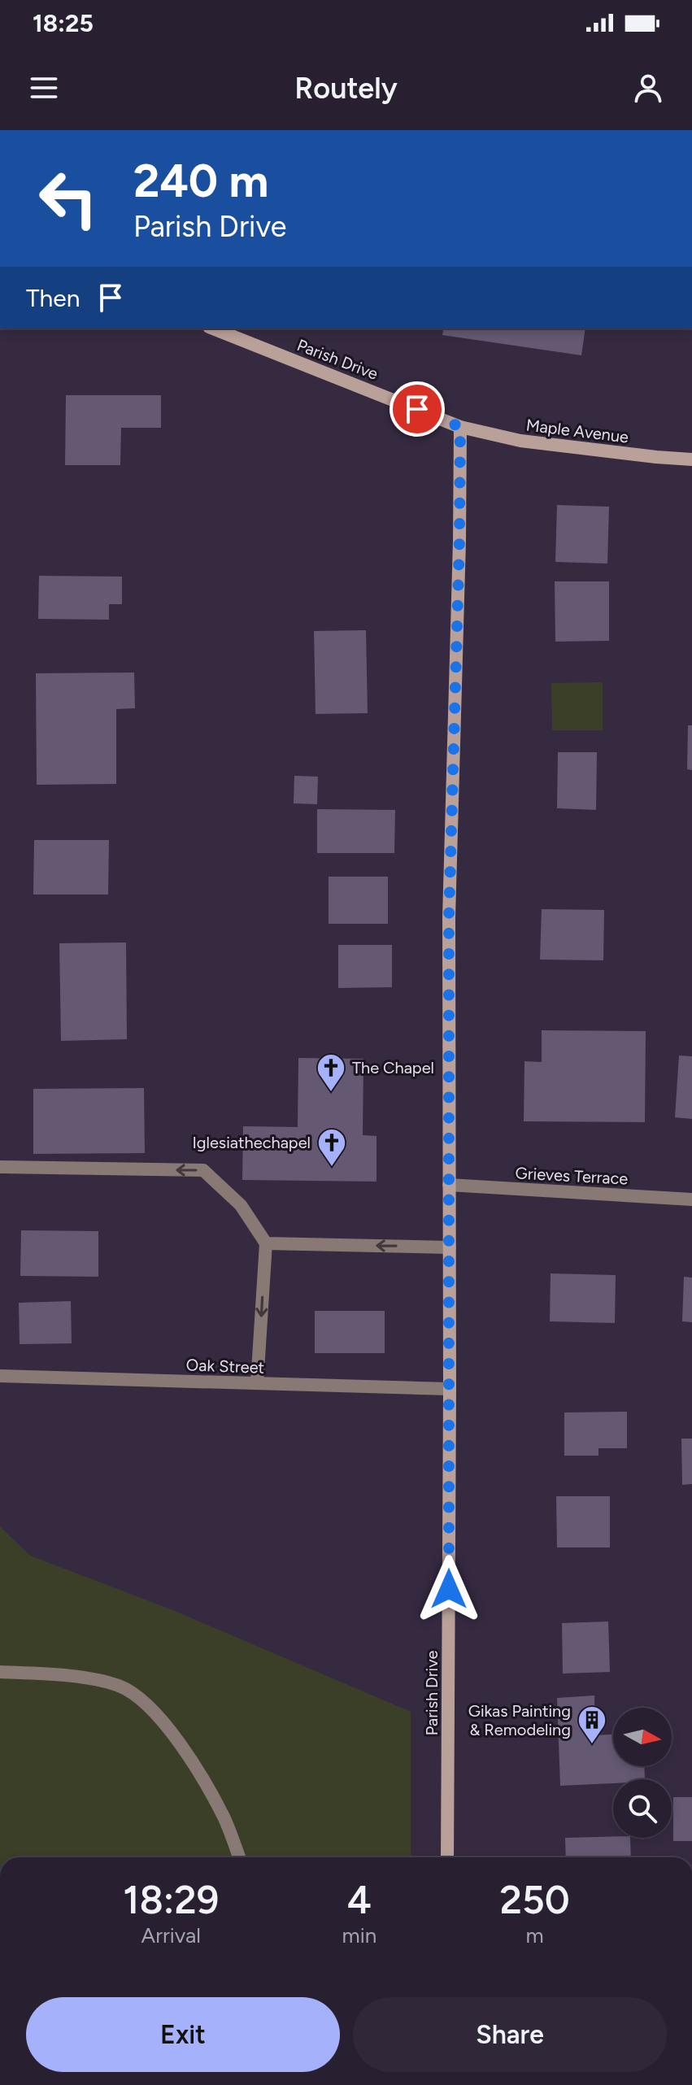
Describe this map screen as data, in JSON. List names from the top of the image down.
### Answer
{
  "streets": {
    "street": [
      "Parish Drive",
      "Maple Avenue",
      "Grieves Terrace",
      "Oak Street"
    ]
  },
  "crossings": [
    ["Parish Drive", "Maple Avenue"],
    ["Parish Drive", "Grieves Terrace"],
    ["Parish Drive", "Oak Street"]
  ],
  "places": {
    "church": ["The Chapel", "Iglesiathechapel"],
    "building": ["Gikas Painting & Remodeling"]
  },
  "north": "right",
  "page": {
    "status": "18:25",
    "header": "Routely",
    "turn": ["240 m", "Parish Drive"],
    "then": "Then",
    "eta": [
      "18:29",
      "Arrival",
      "4",
      "min",
      "250",
      "m"
    ],
    "buttons": ["Exit", "Share"]
  }
}
